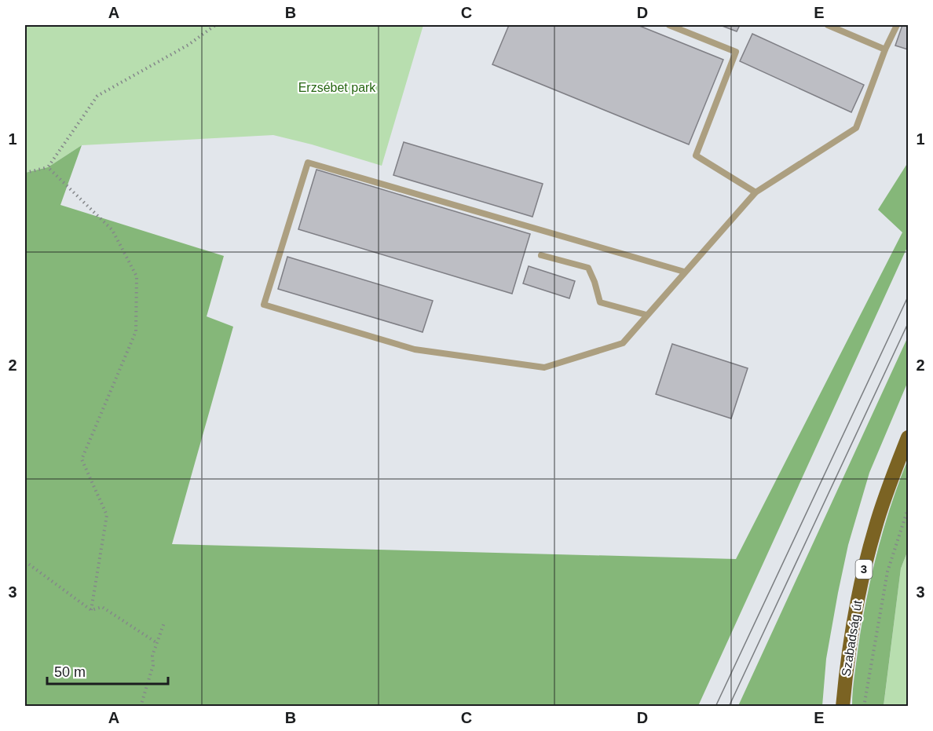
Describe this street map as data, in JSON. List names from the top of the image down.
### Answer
{
  "streets": {
    "main road": ["3", "Szabadság út"]
  },
  "parks": ["Erzsébet park"],
  "scale_bar": "50 m",
  "grid": {
    "columns": [
      "A",
      "B",
      "C",
      "D",
      "E"
    ],
    "rows": ["1", "2", "3"]
  }
}
